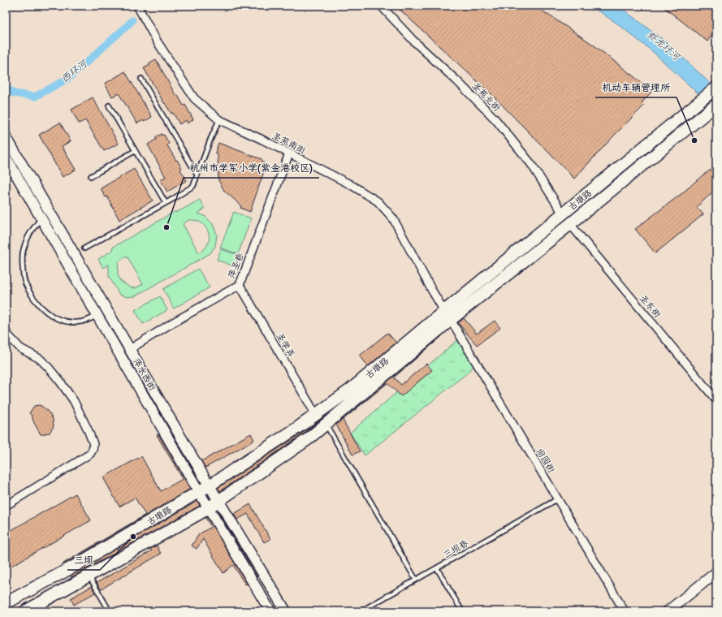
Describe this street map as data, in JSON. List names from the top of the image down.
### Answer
{
  "streets": {
    "main road": ["古墩路", "萍水西街"],
    "street": [
      "圣苑北街",
      "圣苑南街",
      "萍圣巷",
      "圣东街",
      "圣学弄",
      "尚园街"
    ],
    "lane": ["三坝巷"]
  },
  "crossings": [
    ["圣苑北街", "古墩路"],
    ["圣苑南街", "古墩路"],
    ["圣苑南街", "萍圣巷"],
    ["圣苑南街", "尚园街"],
    ["古墩路", "圣东街"],
    ["古墩路", "圣学弄"],
    ["古墩路", "萍水西街"],
    ["古墩路", "尚园街"],
    ["萍圣巷", "圣学弄"],
    ["萍圣巷", "萍水西街"],
    ["尚园街", "三坝巷"]
  ],
  "water": ["虾龙圩河", "西环河"],
  "places": ["机动车辆管理所", "杭州市学军小学(紫金港校区)", "三坝"]
}
